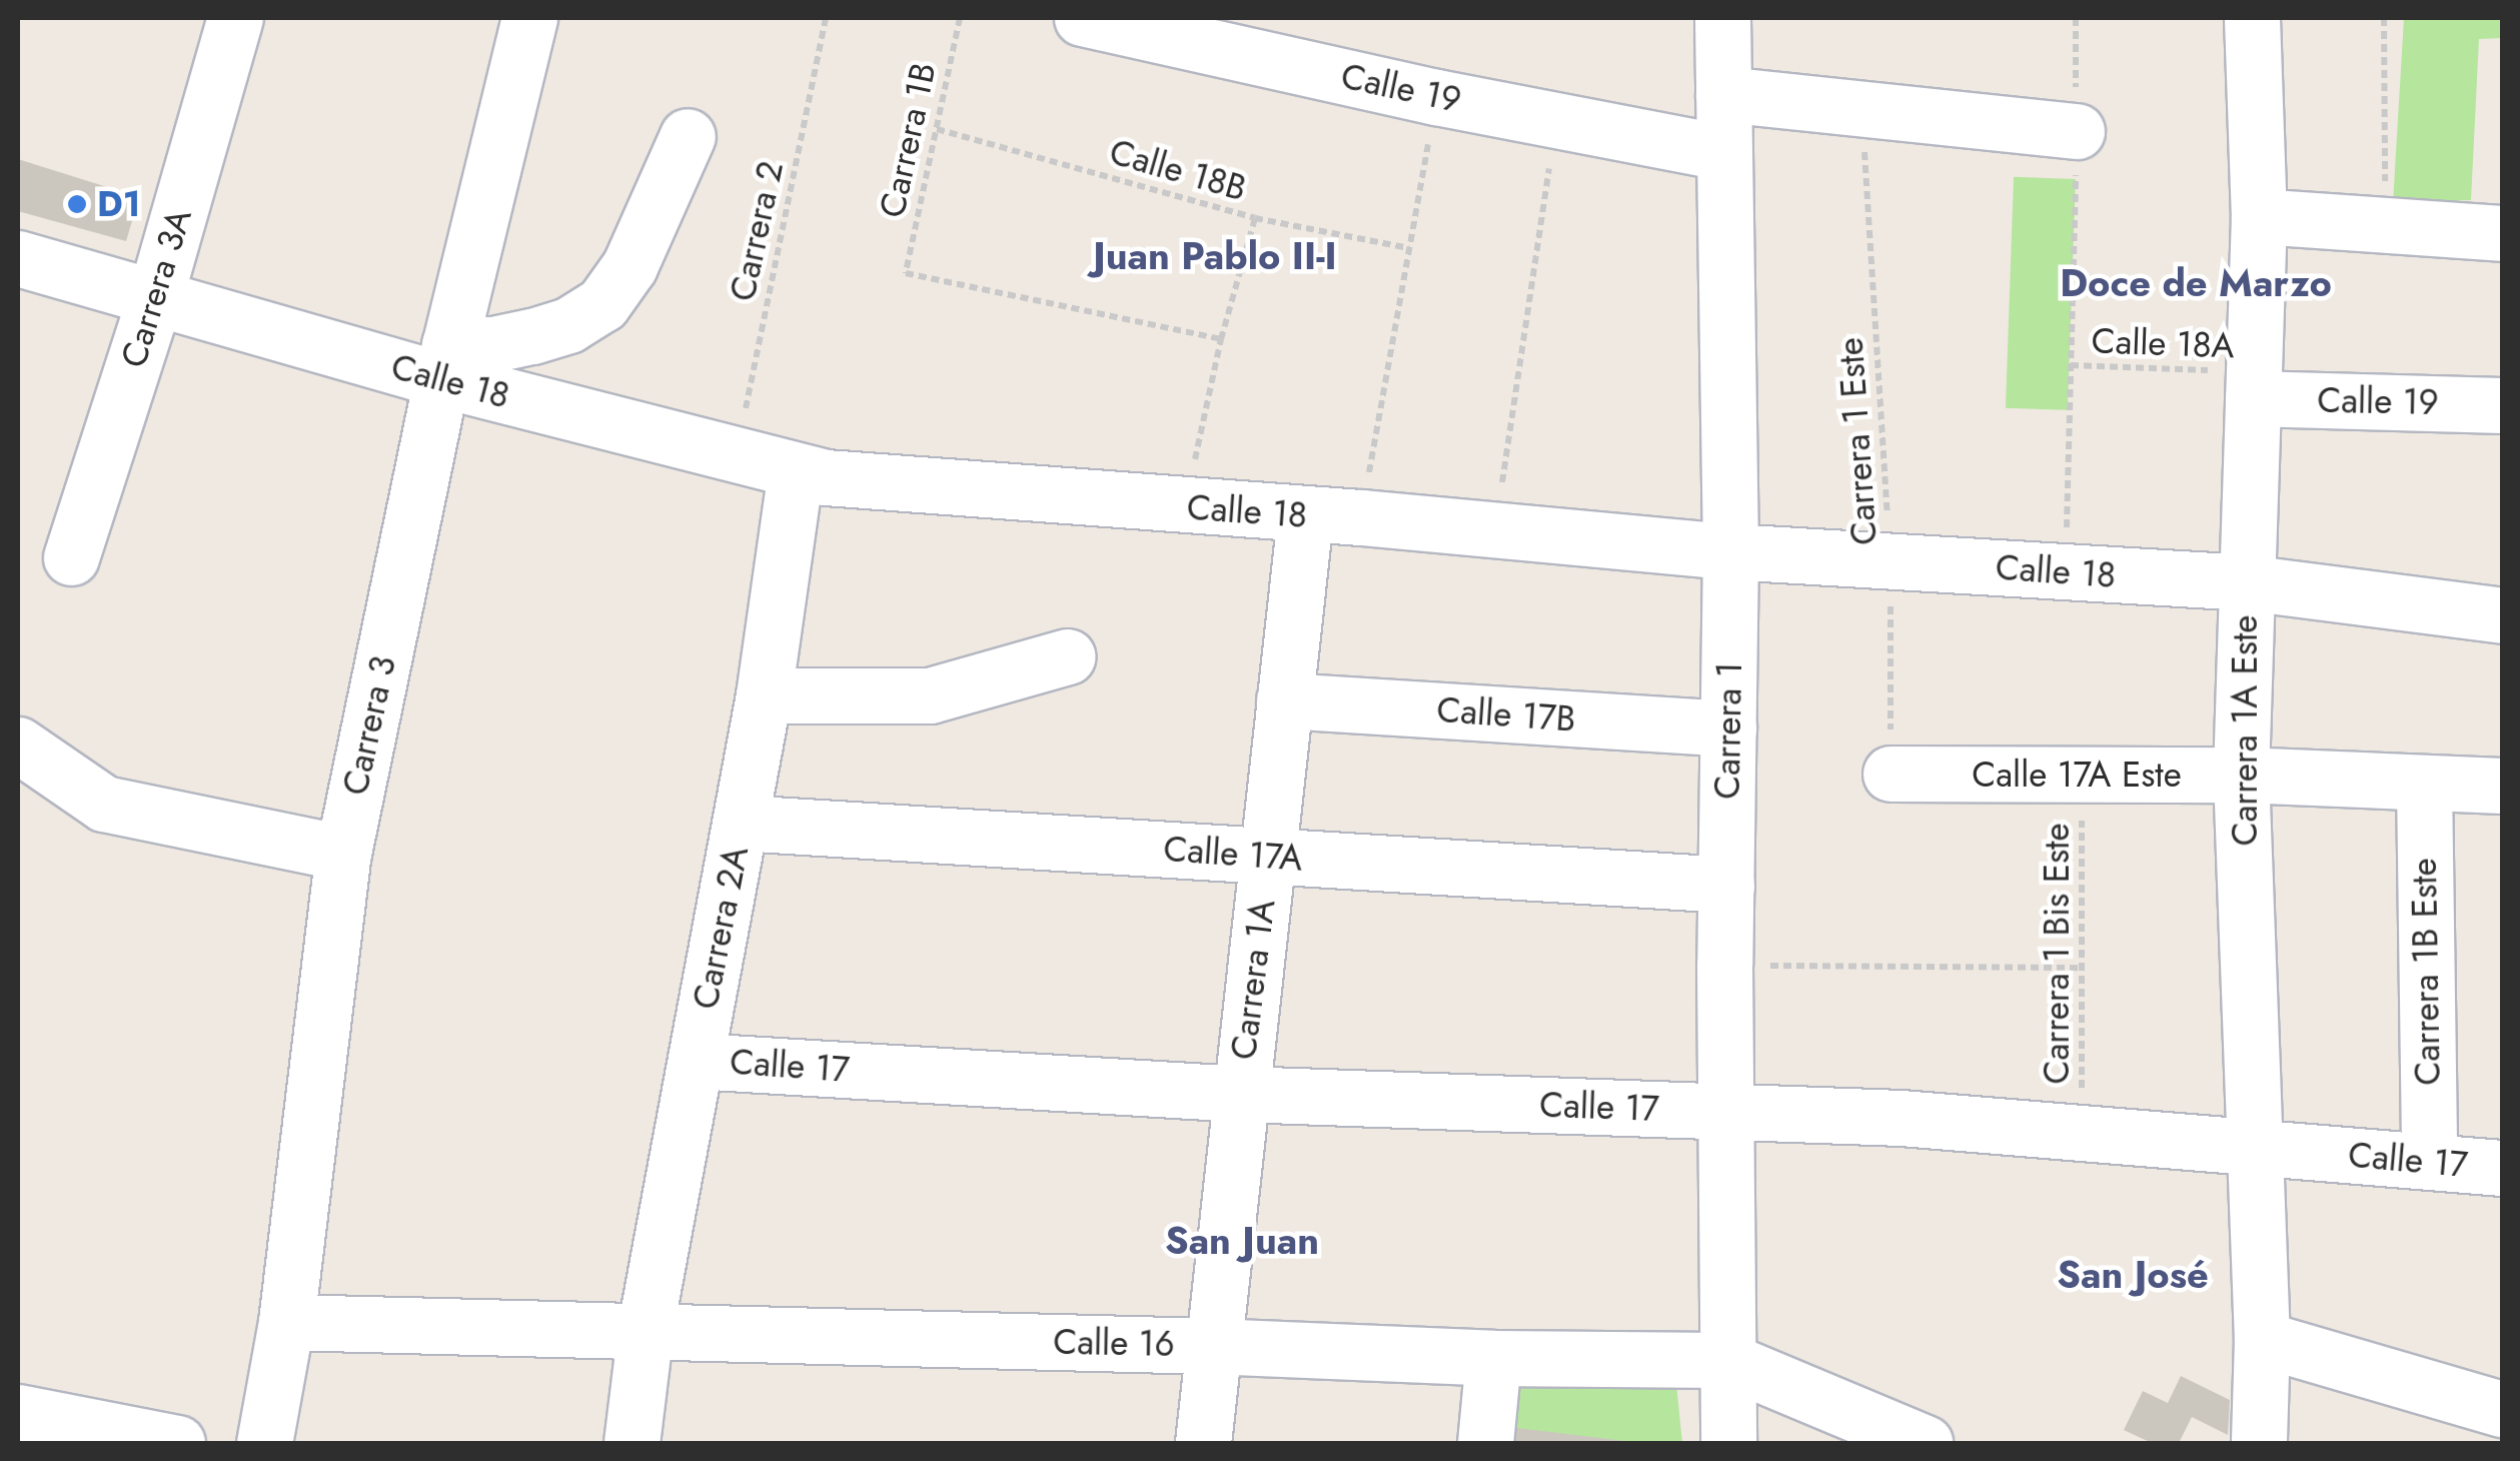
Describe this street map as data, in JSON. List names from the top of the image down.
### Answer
{
  "streets": {
    "street": [
      "Calle 19",
      "Carrera 3A",
      "Calle 18",
      "Calle 17B",
      "Carrera 3",
      "Carrera 1",
      "Carrera 1A Este",
      "Calle 17A Este",
      "Calle 17A",
      "Carrera 2A",
      "Carrera 1B Este",
      "Carrera 1A",
      "Calle 17",
      "Calle 16"
    ],
    "path": [
      "Carrera 1B",
      "Calle 18B",
      "Carrera 2",
      "Calle 18A",
      "Carrera 1 Este",
      "Carrera 1 Bis Este"
    ]
  },
  "crossings": [
    ["Calle 19", "Calle 18A"],
    ["Calle 19", "Carrera 1"],
    ["Calle 19", "Carrera 1A Este"],
    ["Carrera 1B", "Calle 18B"],
    ["Carrera 2", "Calle 18"],
    ["Carrera 3A", "Calle 18"],
    ["Calle 18A", "Carrera 1A Este"],
    ["Calle 18", "Carrera 1 Este"],
    ["Calle 18", "Carrera 3"],
    ["Calle 18", "Carrera 1"],
    ["Calle 18", "Carrera 1A Este"],
    ["Calle 18", "Carrera 2A"],
    ["Calle 18", "Carrera 1A"],
    ["Carrera 1 Este", "Calle 17A Este"],
    ["Calle 17B", "Carrera 1"],
    ["Calle 17B", "Carrera 1A"],
    ["Carrera 3", "Calle 16"],
    ["Carrera 1", "Calle 17A"],
    ["Carrera 1", "Calle 17"],
    ["Carrera 1", "Calle 16"],
    ["Carrera 1A Este", "Calle 17A Este"],
    ["Carrera 1A Este", "Calle 17"],
    ["Calle 17A Este", "Carrera 1 Bis Este"],
    ["Calle 17A Este", "Carrera 1B Este"],
    ["Calle 17A", "Carrera 2A"],
    ["Calle 17A", "Carrera 1A"],
    ["Carrera 2A", "Calle 17"],
    ["Carrera 2A", "Calle 16"],
    ["Carrera 1 Bis Este", "Calle 17"],
    ["Carrera 1B Este", "Calle 17"],
    ["Carrera 1A", "Calle 17"],
    ["Carrera 1A", "Calle 16"]
  ],
  "districts": [
    "Juan Pablo II-I",
    "Doce de Marzo",
    "San Juan",
    "San José"
  ],
  "places": ["D1"]
}
